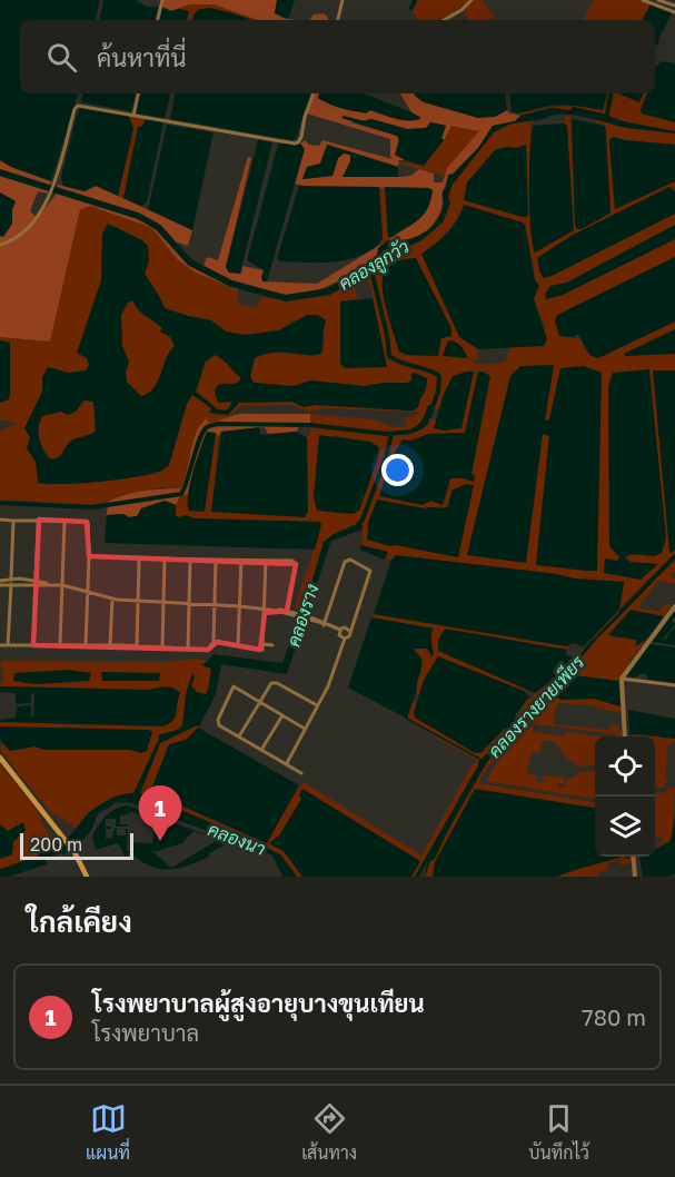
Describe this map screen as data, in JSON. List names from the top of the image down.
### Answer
{
  "water": [
    "คลองลูกวัว",
    "คลองราง",
    "คลองรางยายเพียร",
    "คลองนา"
  ],
  "scale_bar": "200 m",
  "page": {
    "search": "ค้นหาที่นี่",
    "pins": "1",
    "scale": "200 m",
    "heading": "ใกล้เคียง",
    "list": [
      {
        "mark": "1",
        "name": "โรงพยาบาลผู้สูงอายุบางขุนเทียน",
        "note": "โรงพยาบาล",
        "value": "780 m"
      }
    ],
    "nav": ["แผนที่", "เส้นทาง", "บันทึกไว้"]
  }
}
